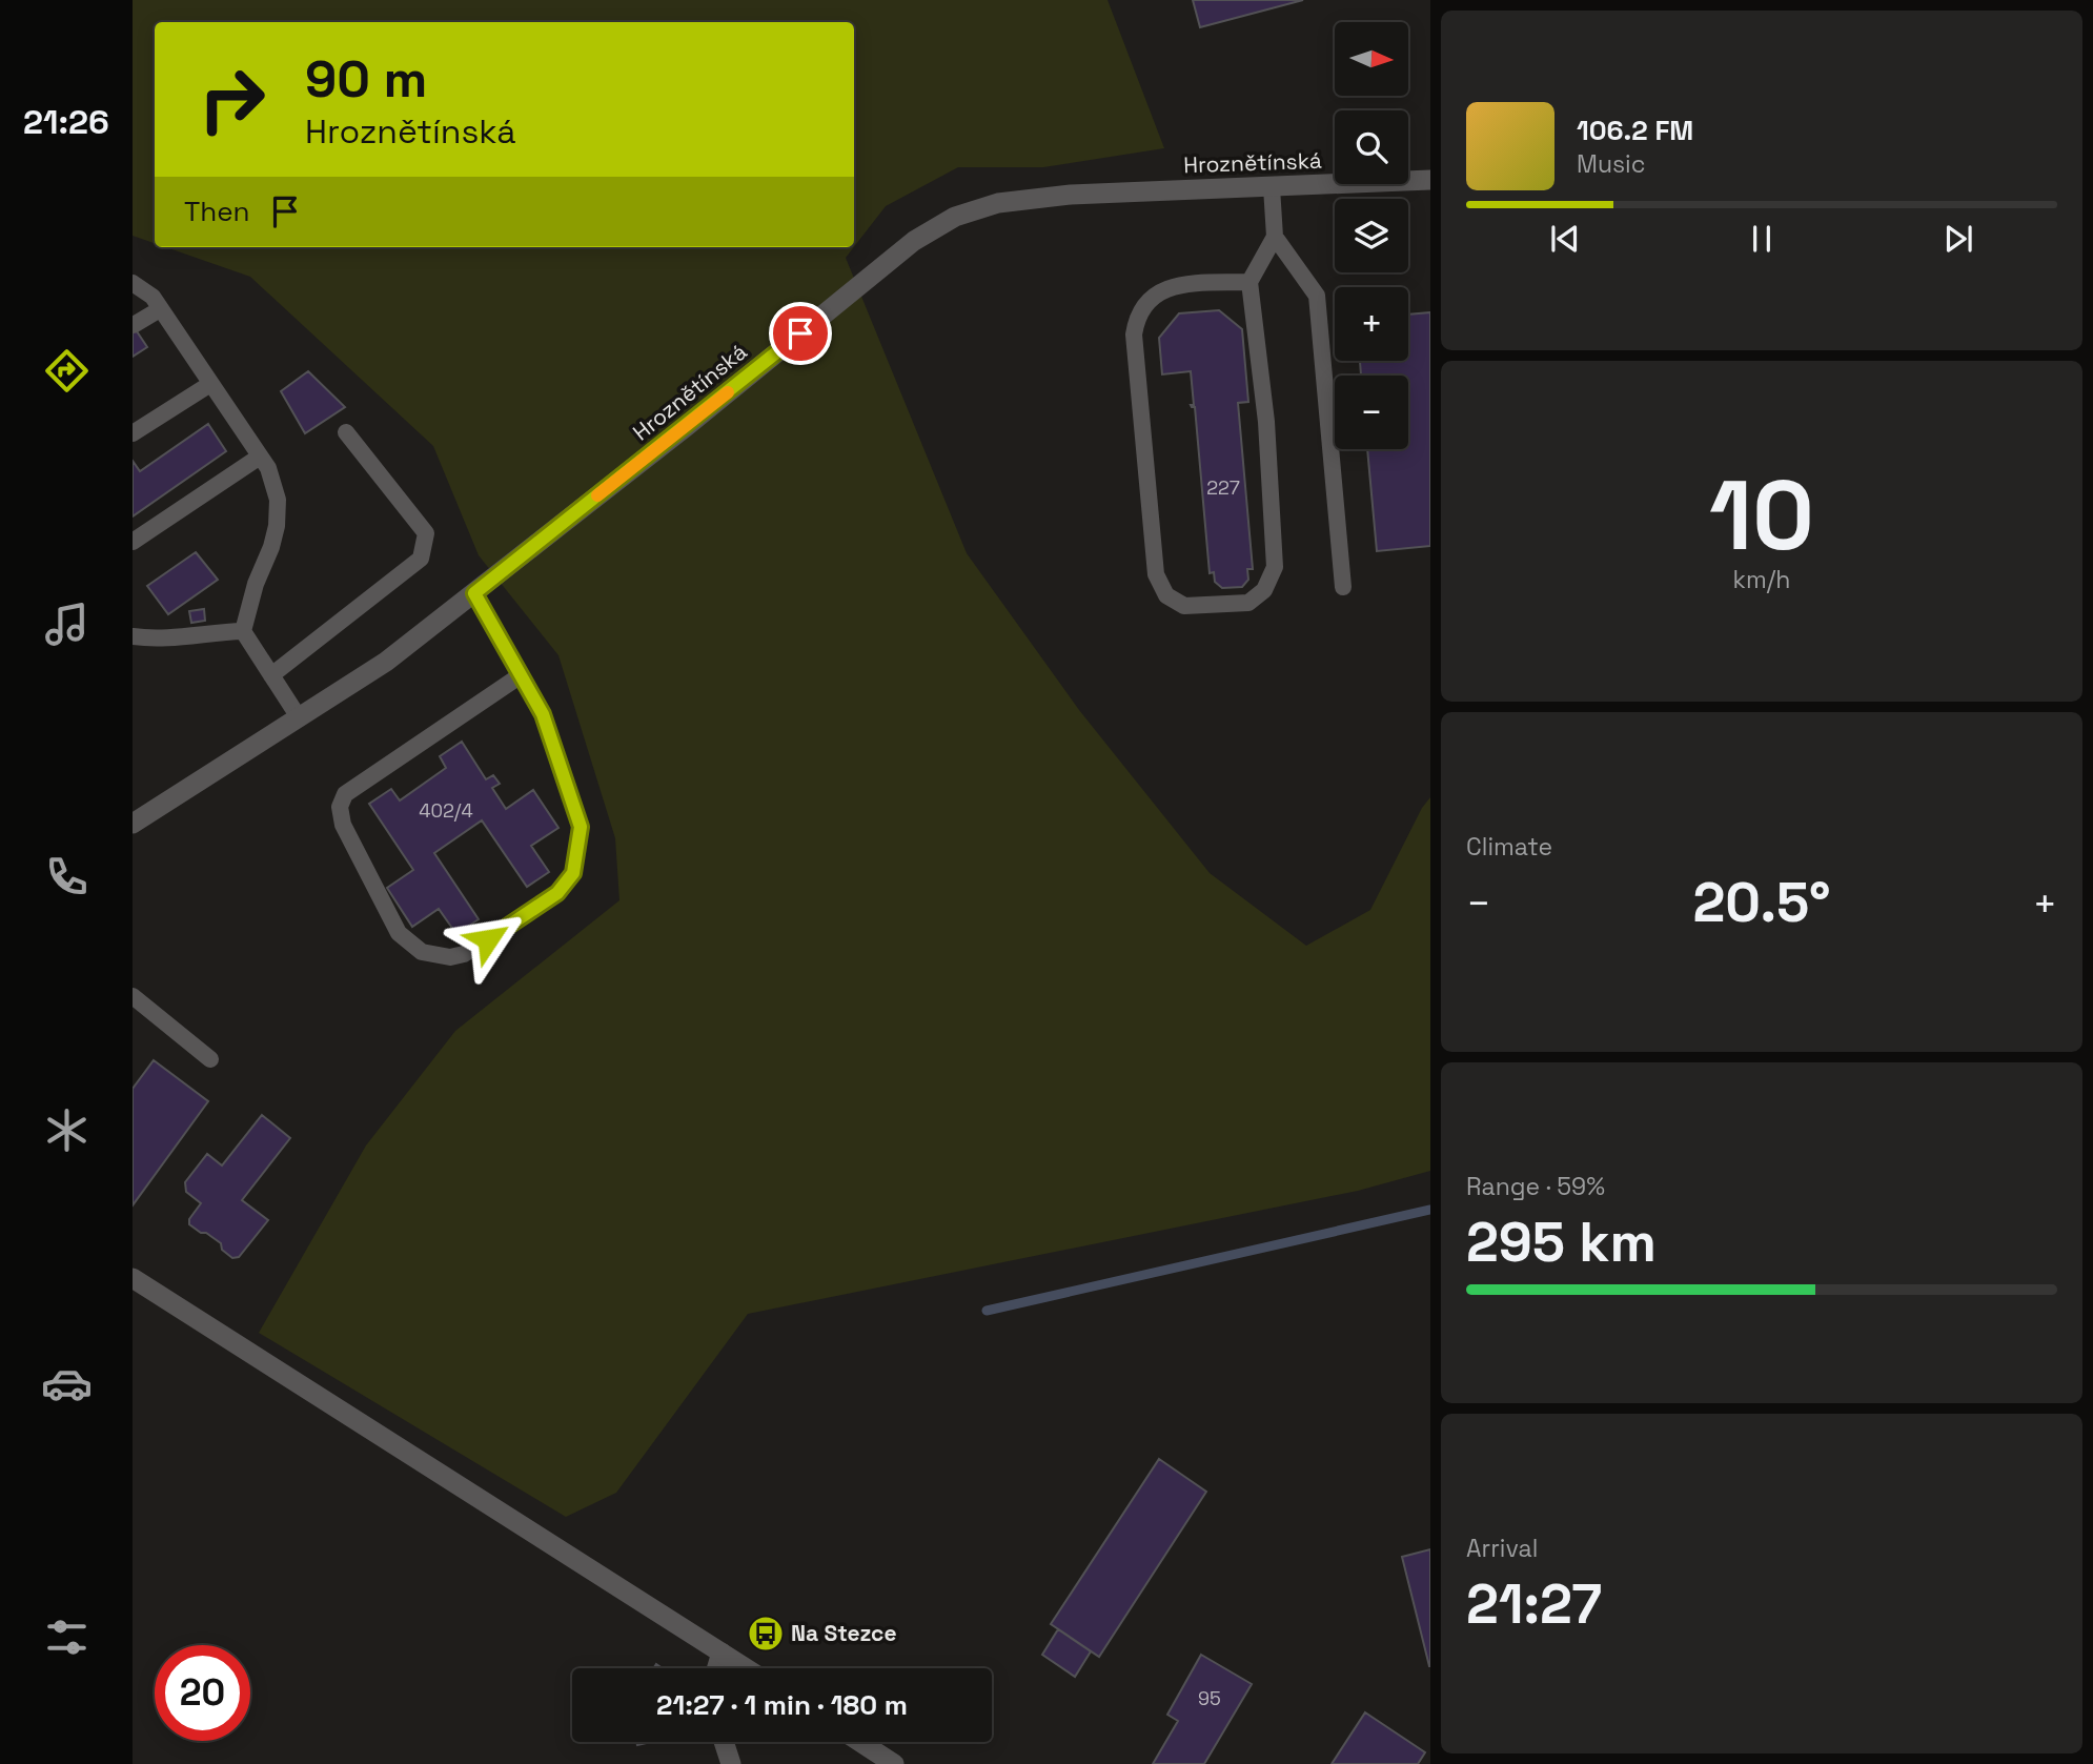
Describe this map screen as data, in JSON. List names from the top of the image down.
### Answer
{
  "streets": {
    "street": ["Hroznětínská"]
  },
  "places": {
    "bus stop": ["Na Stezce"]
  },
  "house_numbers": ["227", "402/4", "95"],
  "north": "right",
  "page": {
    "tabs": "21:26",
    "map_buttons": ["+", "−"],
    "turn": ["90 m", "Hroznětínská"],
    "song": ["106.2 FM", "Music"],
    "then": "Then",
    "tile": [
      ["10", "km/h"],
      "Climate",
      ["Range · 59%", "295 km"],
      ["Arrival", "21:27"]
    ],
    "heat": ["−", "20.5°", "+"],
    "limit": "20",
    "trip": "21:27 · 1 min · 180 m"
  }
}
